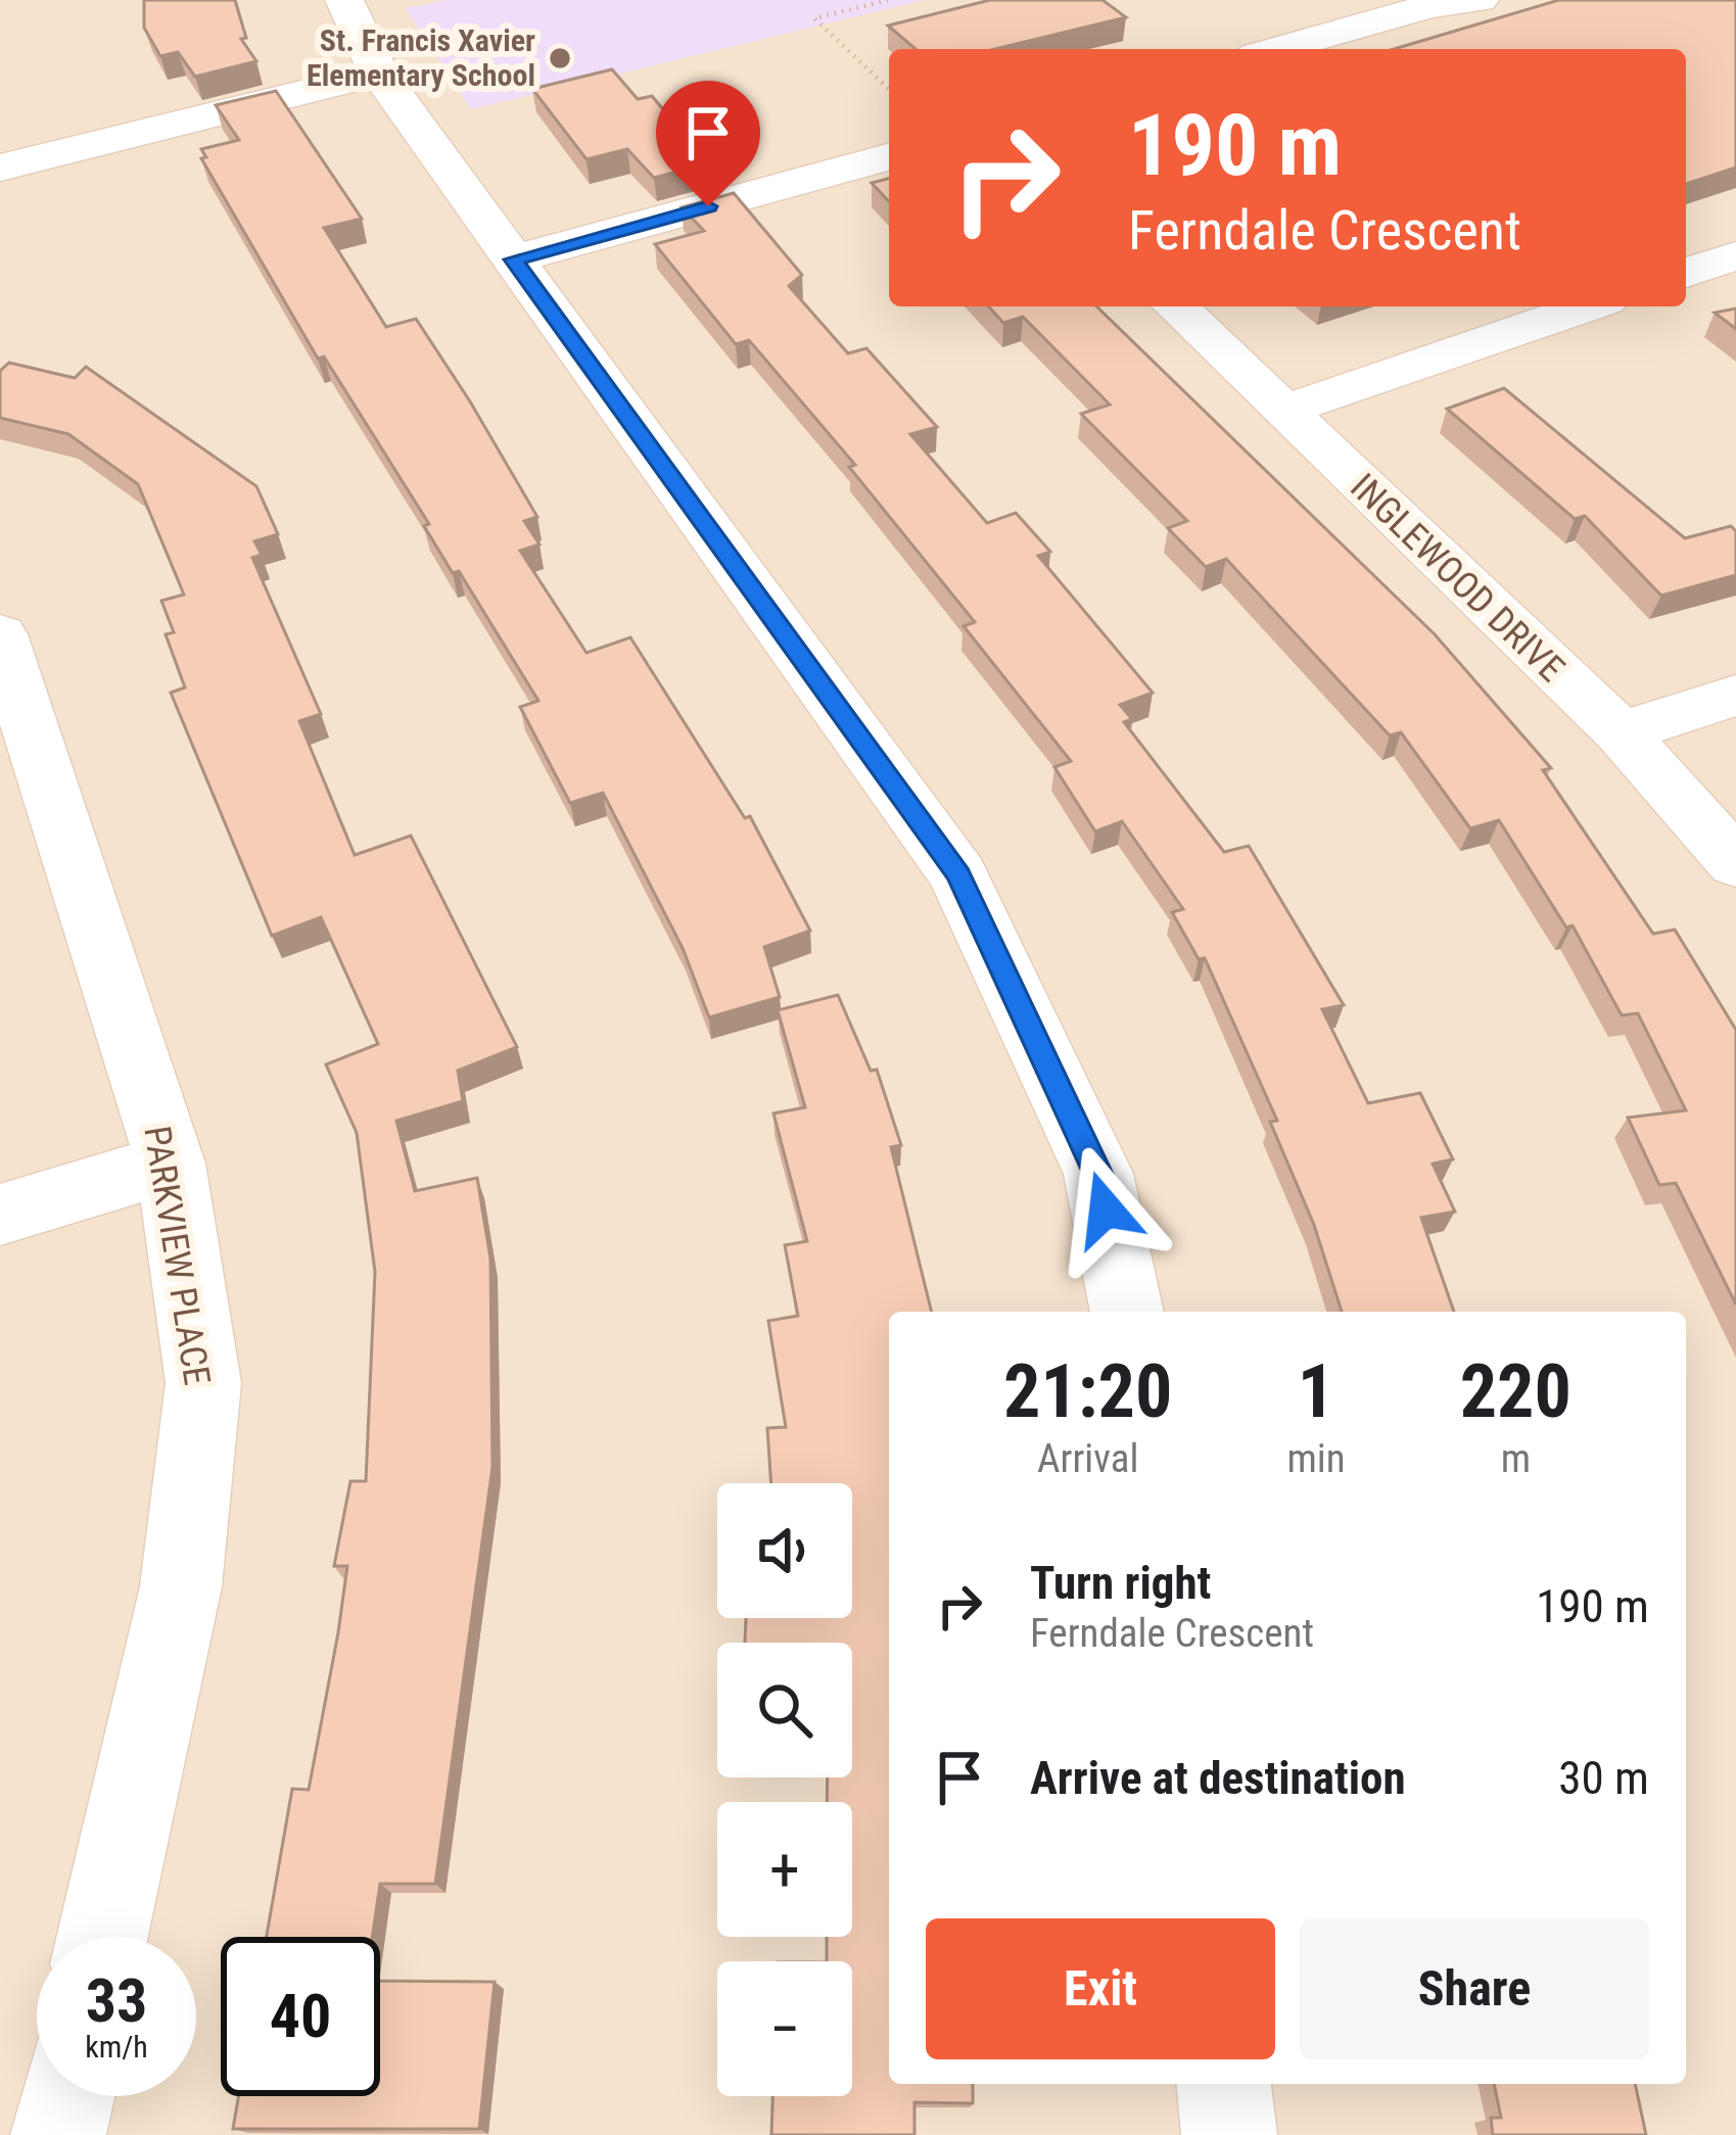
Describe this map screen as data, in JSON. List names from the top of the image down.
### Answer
{
  "streets": {
    "street": ["INGLEWOOD DRIVE", "PARKVIEW PLACE"]
  },
  "places": ["St. Francis Xavier Elementary School"],
  "page": {
    "turn": ["190 m", "Ferndale Crescent"],
    "eta": [
      "21:20",
      "Arrival",
      "1",
      "min",
      "220",
      "m"
    ],
    "map_buttons": ["+", "−"],
    "list": [
      {
        "name": "Turn right",
        "note": "Ferndale Crescent",
        "value": "190 m"
      },
      {
        "name": "Arrive at destination",
        "value": "30 m"
      }
    ],
    "buttons": ["Exit", "Share"],
    "speed": "33 km/h",
    "limit": "40"
  }
}
